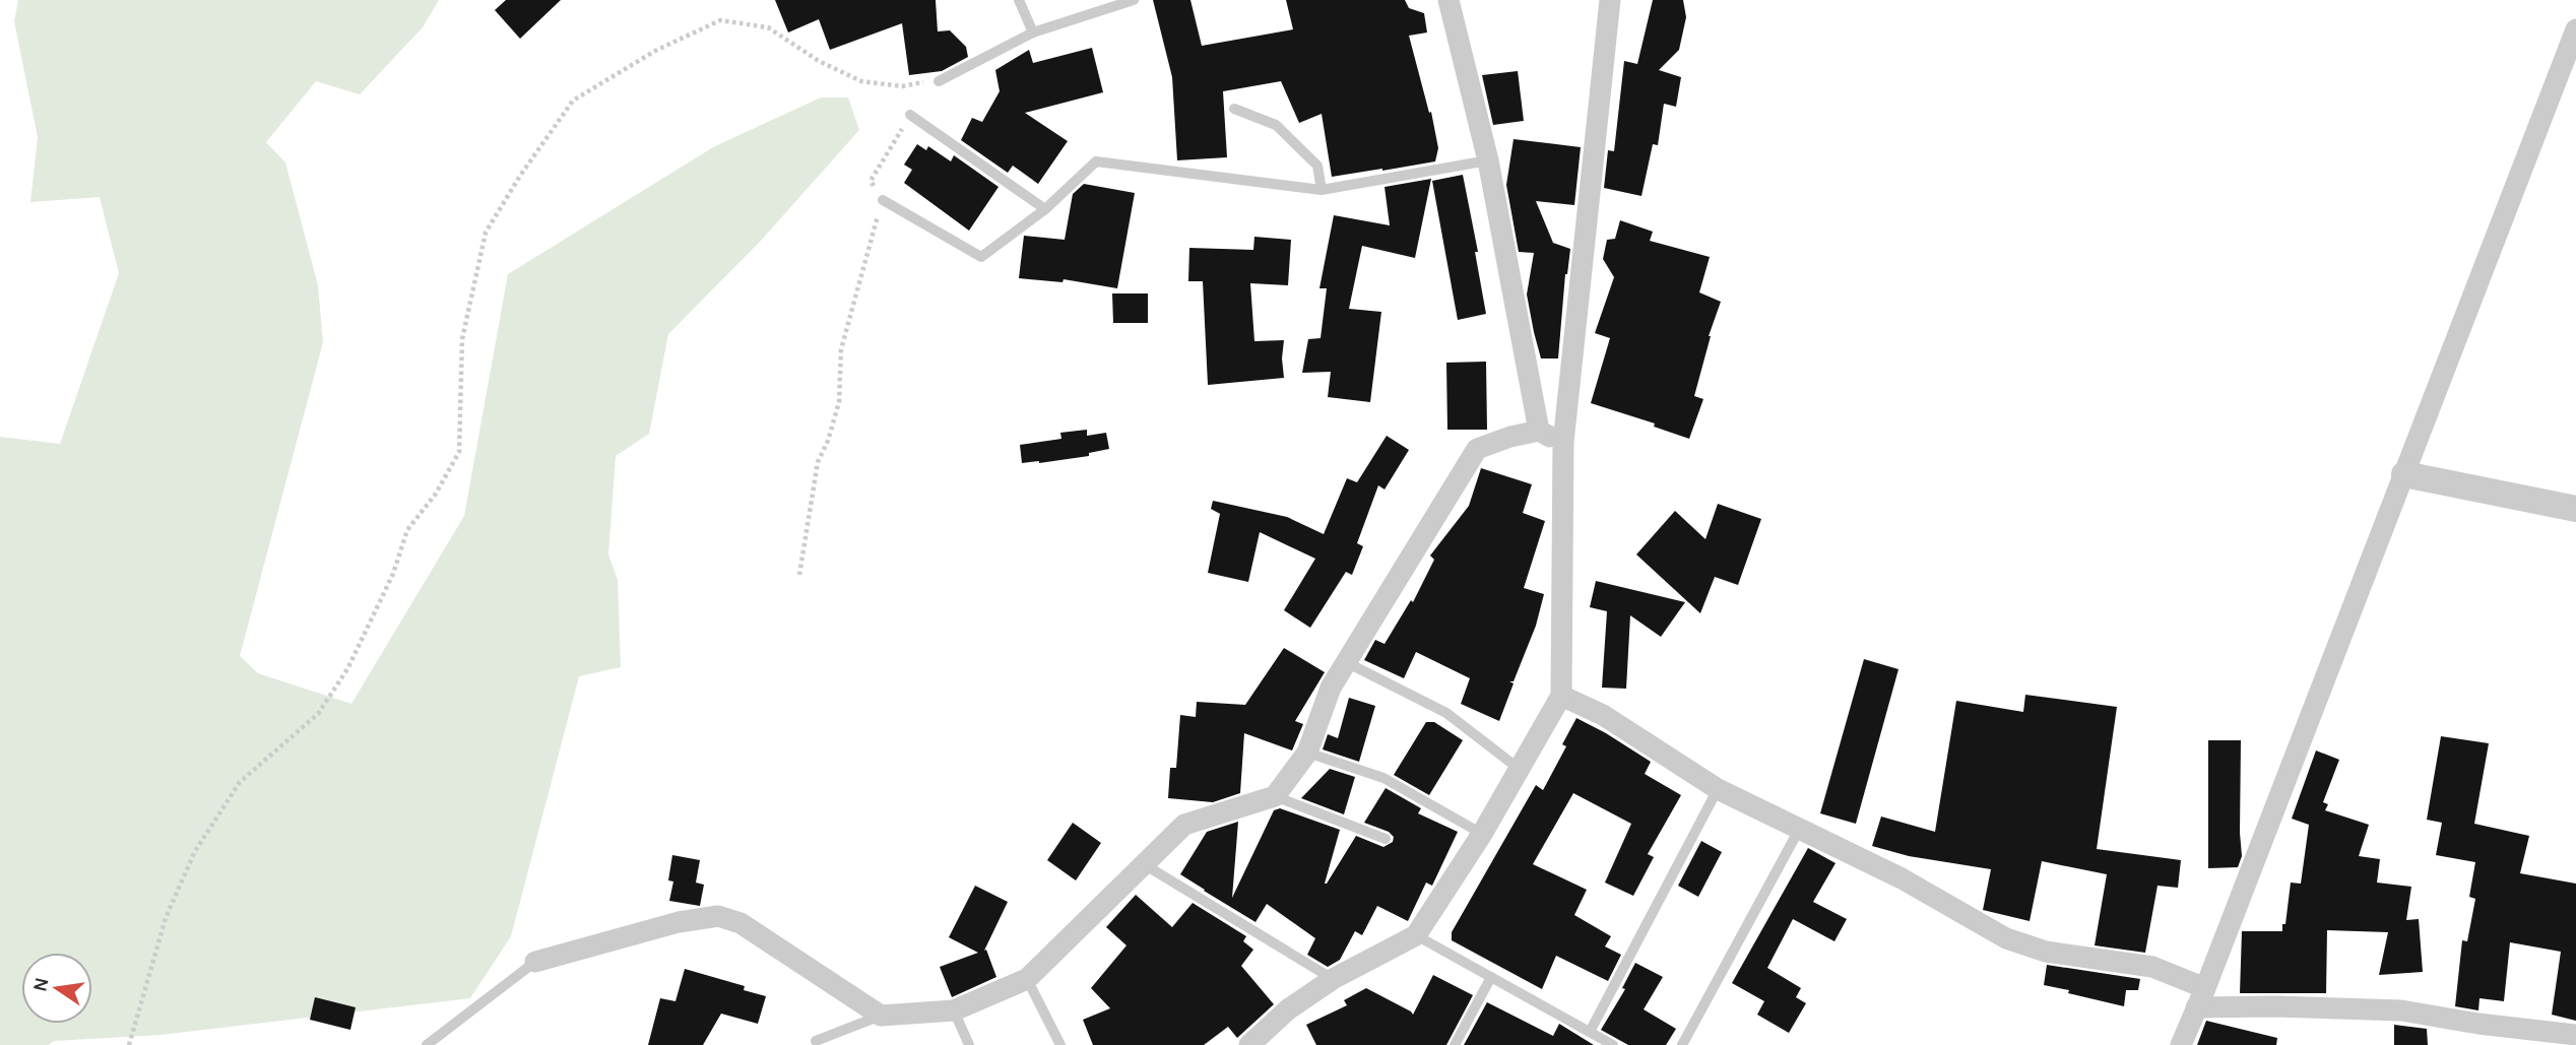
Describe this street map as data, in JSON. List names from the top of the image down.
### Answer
{
  "north": "left"
}
